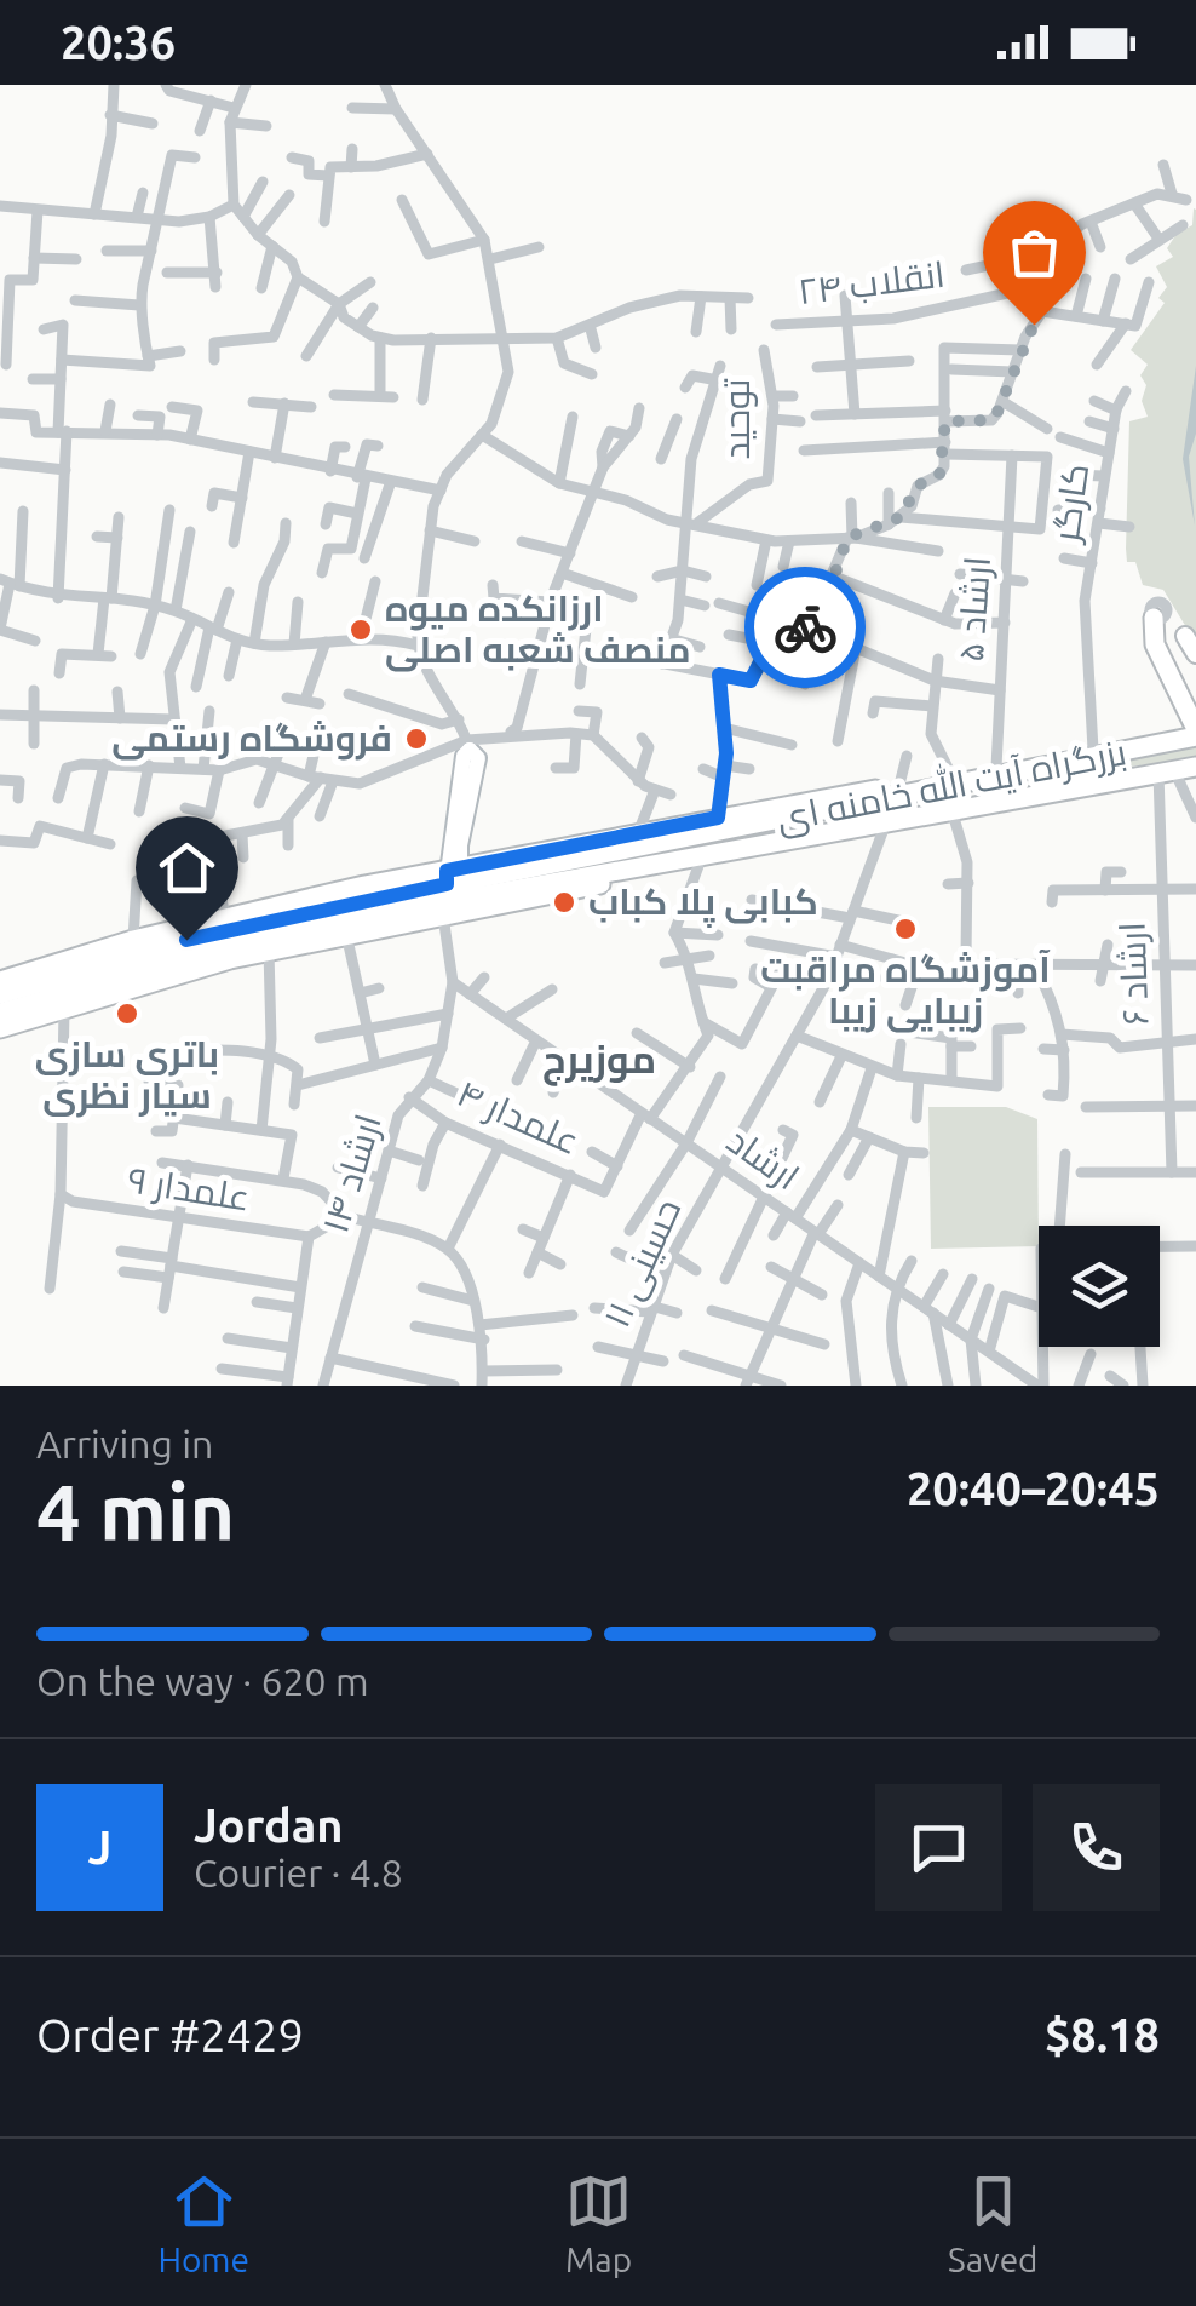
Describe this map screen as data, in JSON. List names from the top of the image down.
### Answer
{
  "streets": {
    "highway": ["بزرگراه آیت الله خامنه ای"],
    "street": [
      "انقلاب ۲۴",
      "توحید",
      "کارگر",
      "ارشاد ۵",
      "ارشاد ۶",
      "علمدار ۴",
      "ارشاد",
      "ارشاد ۱۴",
      "علمدار ۹",
      "حسینی ۱۱"
    ]
  },
  "crossings": [
    ["بزرگراه آیت الله خامنه ای", "ارشاد ۶"],
    ["علمدار ۴", "ارشاد ۱۴"],
    ["ارشاد", "ارشاد ۱۴"],
    ["ارشاد", "حسینی ۱۱"]
  ],
  "districts": ["موزیرج"],
  "places": [
    "ارزانکده میوه منصف شعبه اصلی",
    "فروشگاه رستمی",
    "کبابی پلا کباب",
    "آموزشگاه مراقبت زیبایی زیبا",
    "باتری سازی سیار نظری"
  ],
  "page": {
    "status": "20:36",
    "heading": ["4 min", "Arriving in", "20:40–20:45"],
    "panel": [
      "Jordan",
      "Courier · 4.8",
      "Order #2429",
      "$8.18"
    ],
    "bar": "On the way · 620 m",
    "round": "J",
    "tabs": ["Home", "Map", "Saved"]
  }
}
